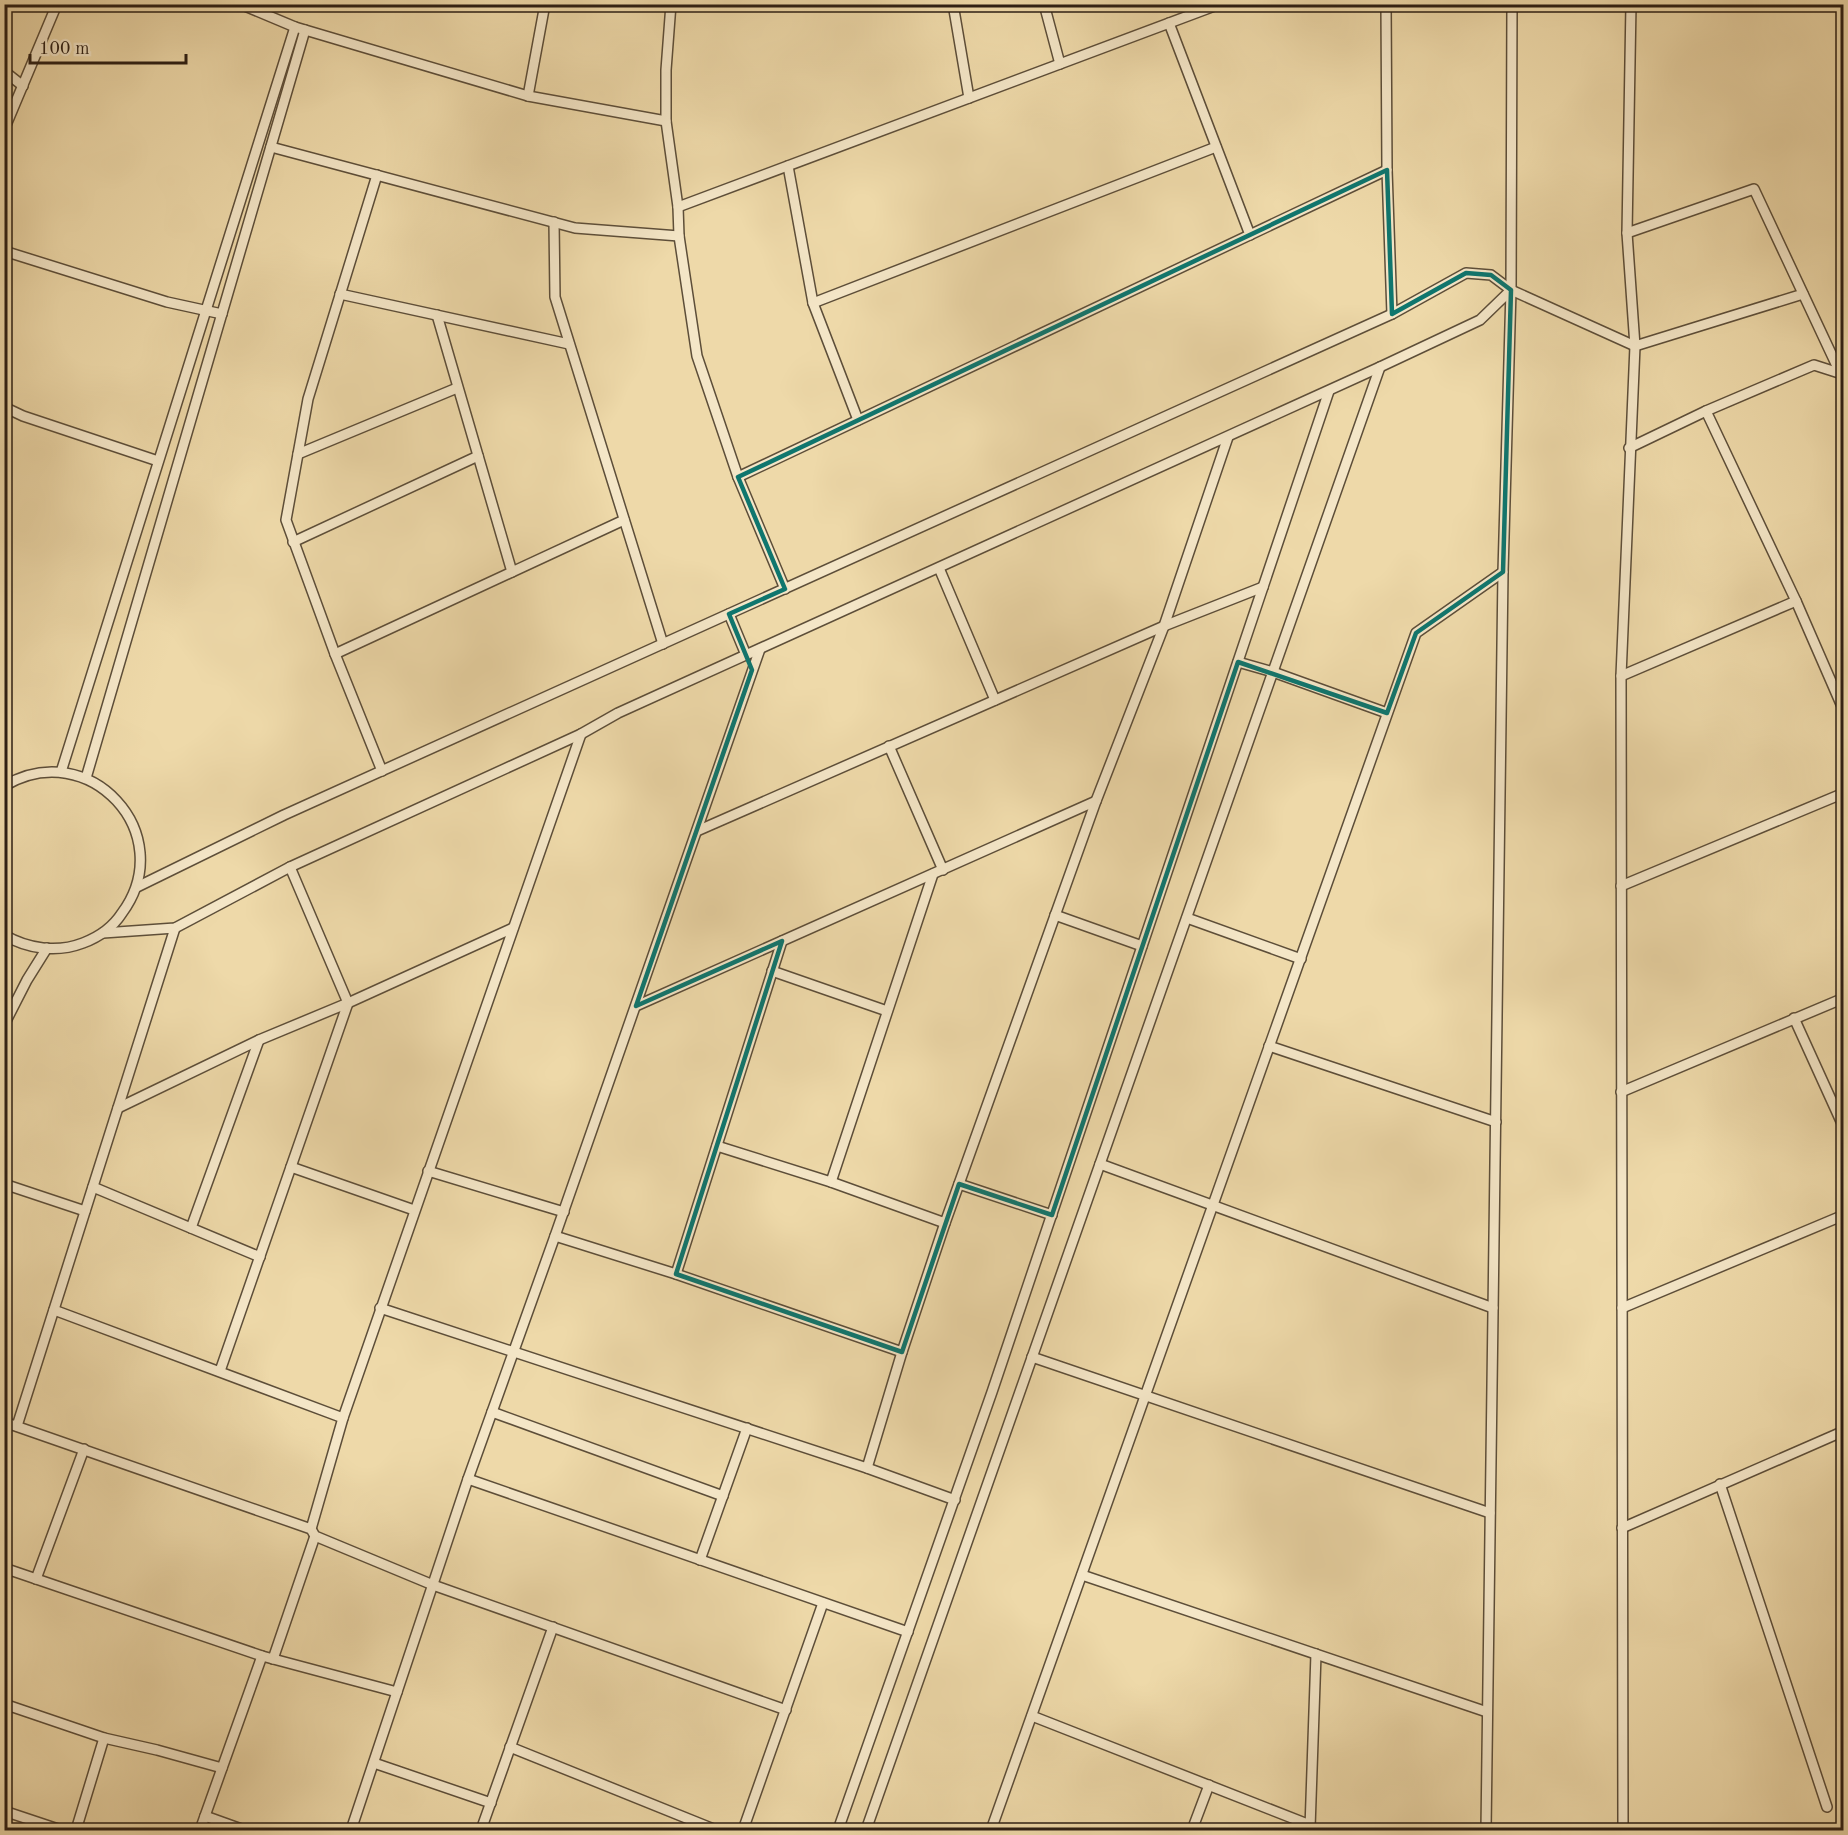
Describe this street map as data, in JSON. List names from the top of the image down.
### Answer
{
  "scale_bar": "100 m"
}
